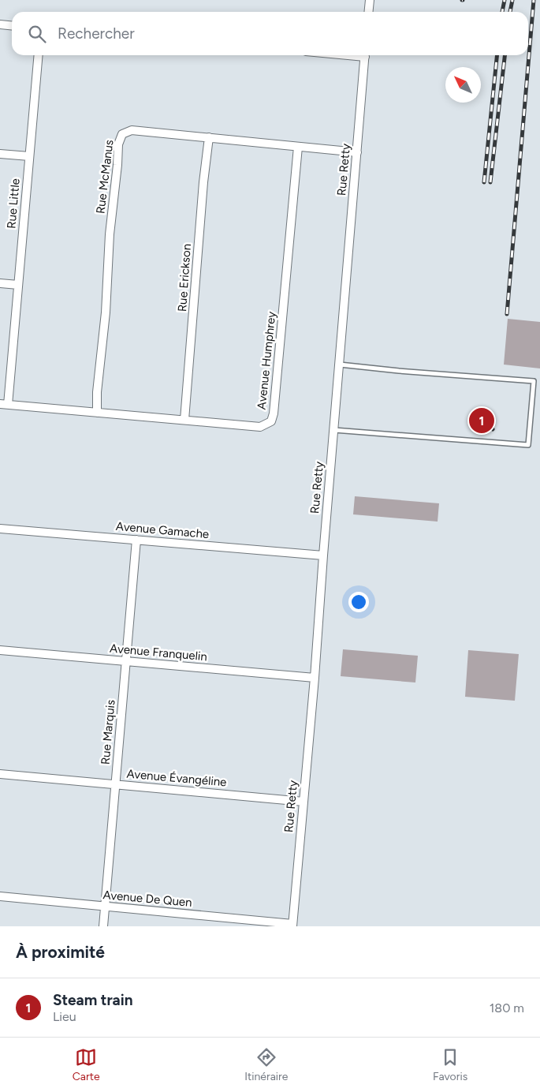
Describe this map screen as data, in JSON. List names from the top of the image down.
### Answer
{
  "streets": {
    "street": [
      "Rue Retty",
      "Rue McManus",
      "Rue Little",
      "Rue Erickson",
      "Avenue Humphrey",
      "Avenue Gamache",
      "Avenue Franquelin",
      "Rue Marquis",
      "Avenue Évangéline",
      "Avenue De Quen"
    ]
  },
  "crossings": [
    ["Rue Retty", "Rue McManus"],
    ["Rue Retty", "Avenue Gamache"],
    ["Rue Retty", "Avenue Franquelin"],
    ["Rue Retty", "Avenue Évangéline"],
    ["Rue Retty", "Avenue De Quen"],
    ["Rue McManus", "Rue Erickson"],
    ["Rue McManus", "Avenue Humphrey"],
    ["Rue Little", "Avenue Humphrey"],
    ["Rue Erickson", "Avenue Humphrey"],
    ["Avenue Gamache", "Rue Marquis"],
    ["Avenue Franquelin", "Rue Marquis"],
    ["Rue Marquis", "Avenue Évangéline"],
    ["Rue Marquis", "Avenue De Quen"]
  ],
  "north": "top left",
  "page": {
    "search": "Rechercher",
    "pins": "1",
    "heading": "À proximité",
    "list": [
      {
        "mark": "1",
        "name": "Steam train",
        "note": "Lieu",
        "value": "180 m"
      }
    ],
    "nav": ["Carte", "Itinéraire", "Favoris"]
  }
}
